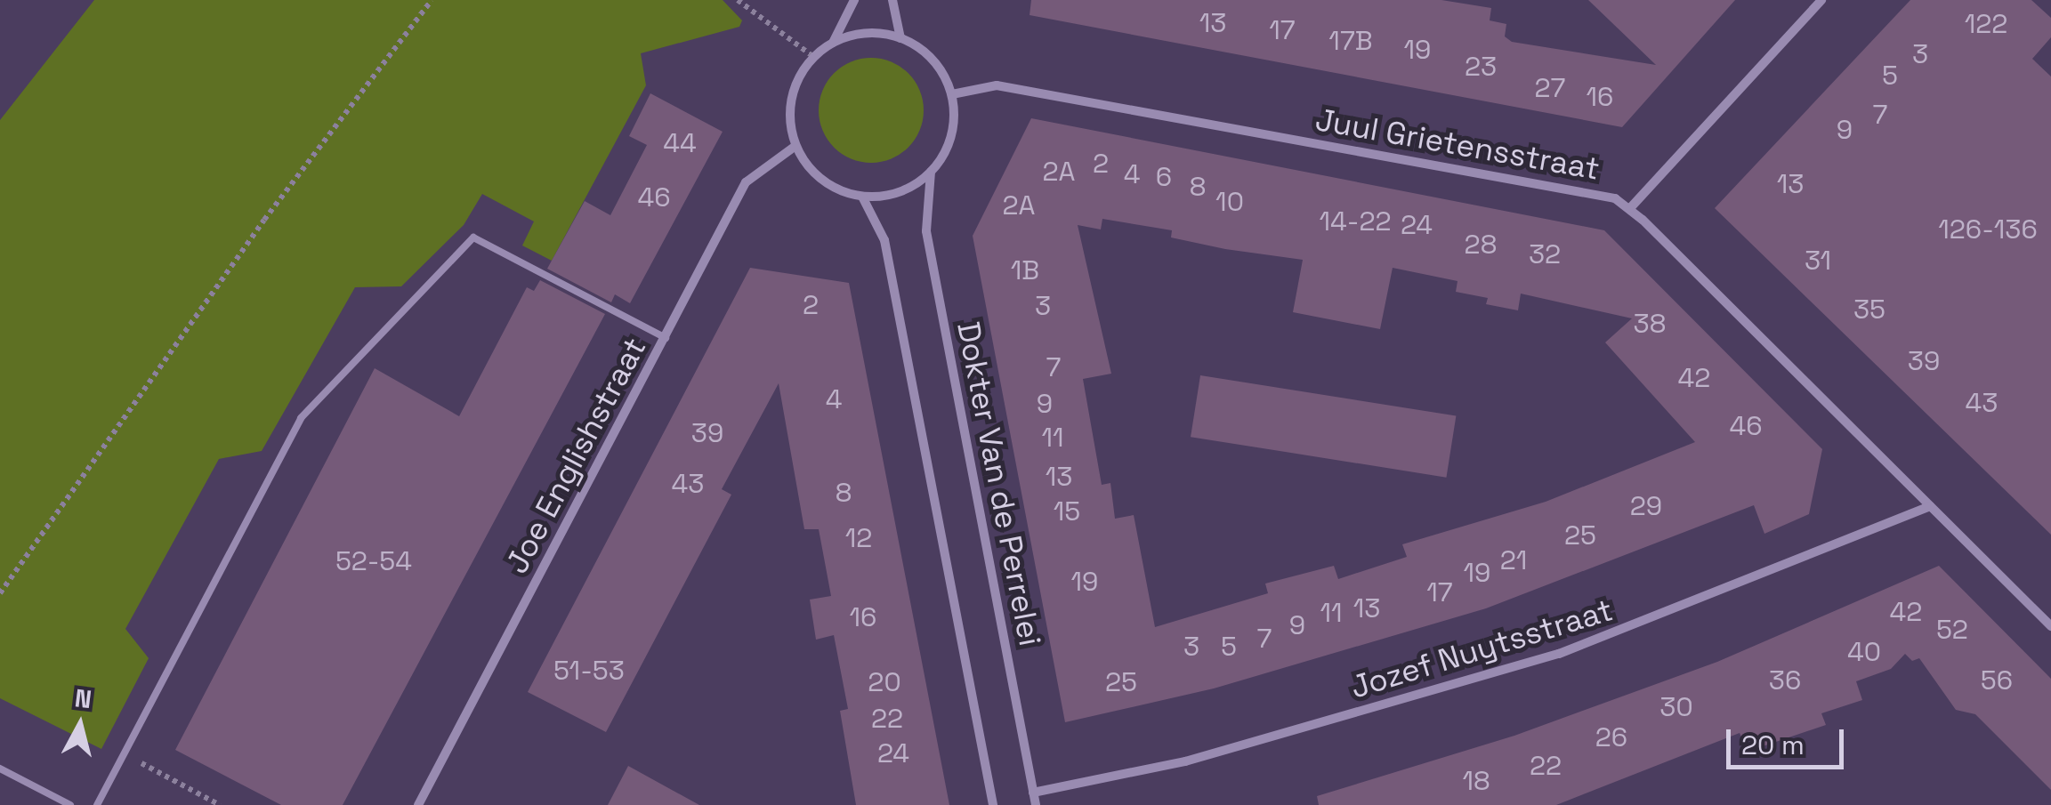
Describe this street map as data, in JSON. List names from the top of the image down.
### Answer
{
  "streets": {
    "street": [
      "Juul Grietensstraat",
      "Joe Englishstraat",
      "Dokter Van de Perrelei",
      "Jozef Nuytsstraat"
    ]
  },
  "crossings": [
    ["Juul Grietensstraat", "Joe Englishstraat"],
    ["Juul Grietensstraat", "Dokter Van de Perrelei"],
    ["Juul Grietensstraat", "Jozef Nuytsstraat"],
    ["Joe Englishstraat", "Dokter Van de Perrelei"],
    ["Dokter Van de Perrelei", "Jozef Nuytsstraat"]
  ],
  "house_numbers": [
    "13",
    "122",
    "17",
    "17B",
    "19",
    "3",
    "23",
    "5",
    "27",
    "16",
    "7",
    "9",
    "44",
    "2",
    "2A",
    "4",
    "6",
    "13",
    "8",
    "46",
    "10",
    "2A",
    "14-22",
    "24",
    "126-136",
    "28",
    "32",
    "31",
    "1B",
    "2",
    "3",
    "35",
    "38",
    "39",
    "7",
    "42",
    "4",
    "43",
    "9",
    "46",
    "39",
    "11",
    "13",
    "43",
    "8",
    "29",
    "15",
    "25",
    "12",
    "21",
    "52-54",
    "19",
    "19",
    "17",
    "13",
    "42",
    "11",
    "16",
    "9",
    "52",
    "7",
    "3",
    "5",
    "40",
    "51-53",
    "36",
    "56",
    "20",
    "25",
    "30",
    "22",
    "26",
    "24",
    "22",
    "18"
  ],
  "scale_bar": "20 m",
  "north": "top"
}
